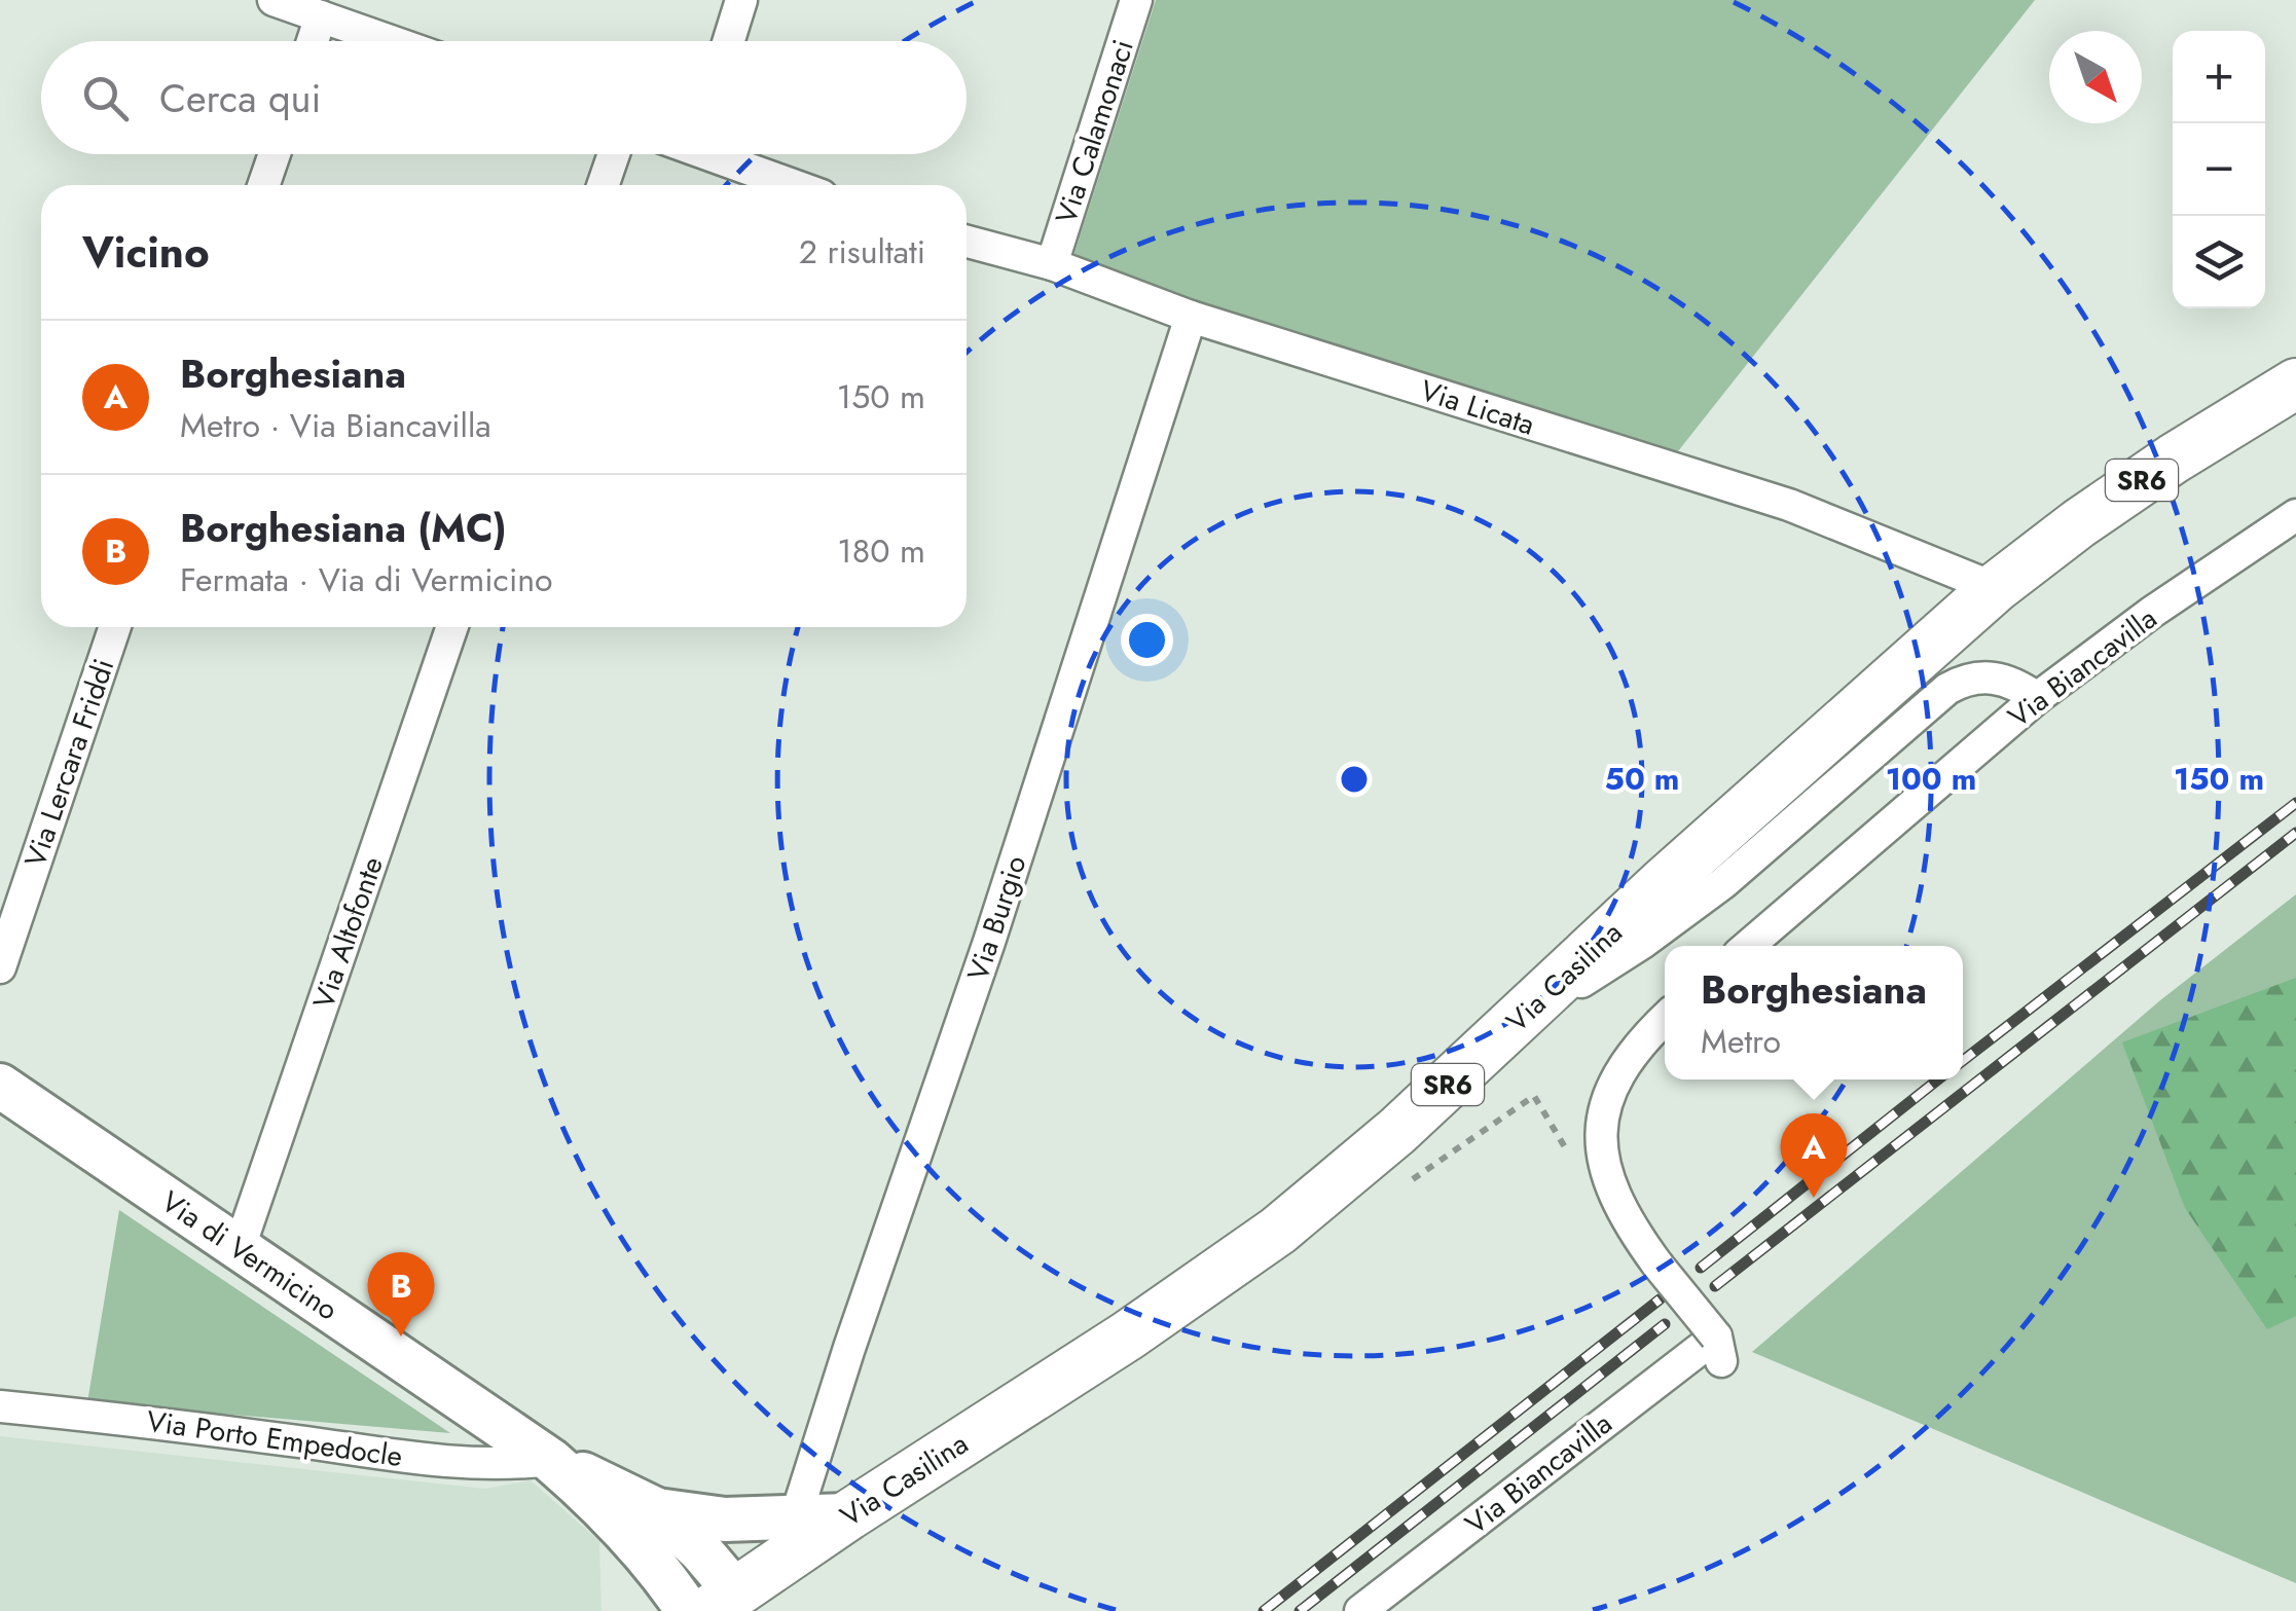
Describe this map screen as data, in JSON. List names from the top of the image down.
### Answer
{
  "streets": {
    "main road": ["SR6", "Via Casilina", "Via di Vermicino"],
    "street": [
      "Via Calamonaci",
      "Via Licata",
      "Via Biancavilla",
      "Via Lercara Friddi",
      "Via Burgio",
      "Via Altofonte",
      "Via Porto Empedocle"
    ]
  },
  "crossings": [
    ["Via Calamonaci", "Via Licata"],
    ["Via Licata", "Via Burgio"],
    ["Via Licata", "Via Casilina"],
    ["Via Burgio", "Via di Vermicino"],
    ["Via Altofonte", "Via di Vermicino"],
    ["Via Casilina", "Via di Vermicino"],
    ["Via di Vermicino", "Via Porto Empedocle"]
  ],
  "north": "bottom right",
  "page": {
    "map_buttons": ["+", "−"],
    "search": "Cerca qui",
    "heading": ["Vicino", "2 risultati"],
    "list": [
      {
        "mark": "A",
        "name": "Borghesiana",
        "note": "Metro · Via Biancavilla",
        "value": "150 m"
      },
      {
        "mark": "B",
        "name": "Borghesiana (MC)",
        "note": "Fermata · Via di Vermicino",
        "value": "180 m"
      }
    ],
    "popup": ["Borghesiana", "Metro"],
    "pins": ["A", "B"]
  },
  "rings": ["50 m", "100 m", "150 m"]
}
